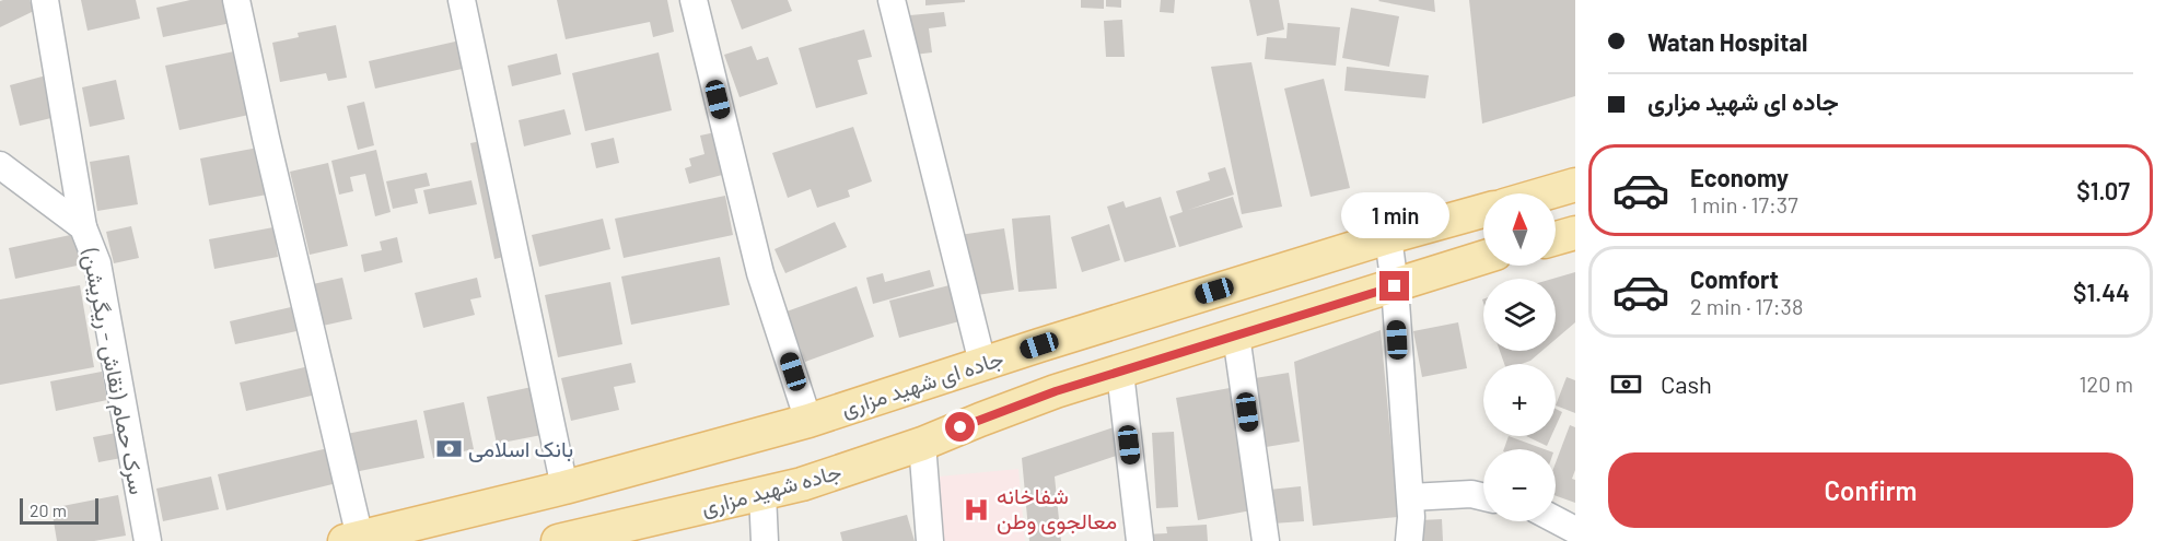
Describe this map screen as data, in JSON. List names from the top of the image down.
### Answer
{
  "streets": {
    "main road": ["جاده ای شهید مزاری", "جاده شهید مزاری"],
    "street": ["سرک حمام (نقاش - ریگریشن)"]
  },
  "places": {
    "bank": ["بانک اسلامی"],
    "hospital": ["شفاخانه معالجوی وطن"]
  },
  "scale_bar": "20 m",
  "north": "top",
  "page": {
    "banner": ["Watan Hospital", "جاده ای شهید مزاری"],
    "list": [
      {
        "name": "Economy",
        "note": "1 min · 17:37",
        "value": "$1.07"
      },
      {
        "name": "Comfort",
        "note": "2 min · 17:38",
        "value": "$1.44"
      }
    ],
    "bubble": "1 min",
    "map_buttons": ["+", "−"],
    "pay": ["Cash", "120 m"],
    "buttons": "Confirm",
    "scale": "20 m"
  }
}
